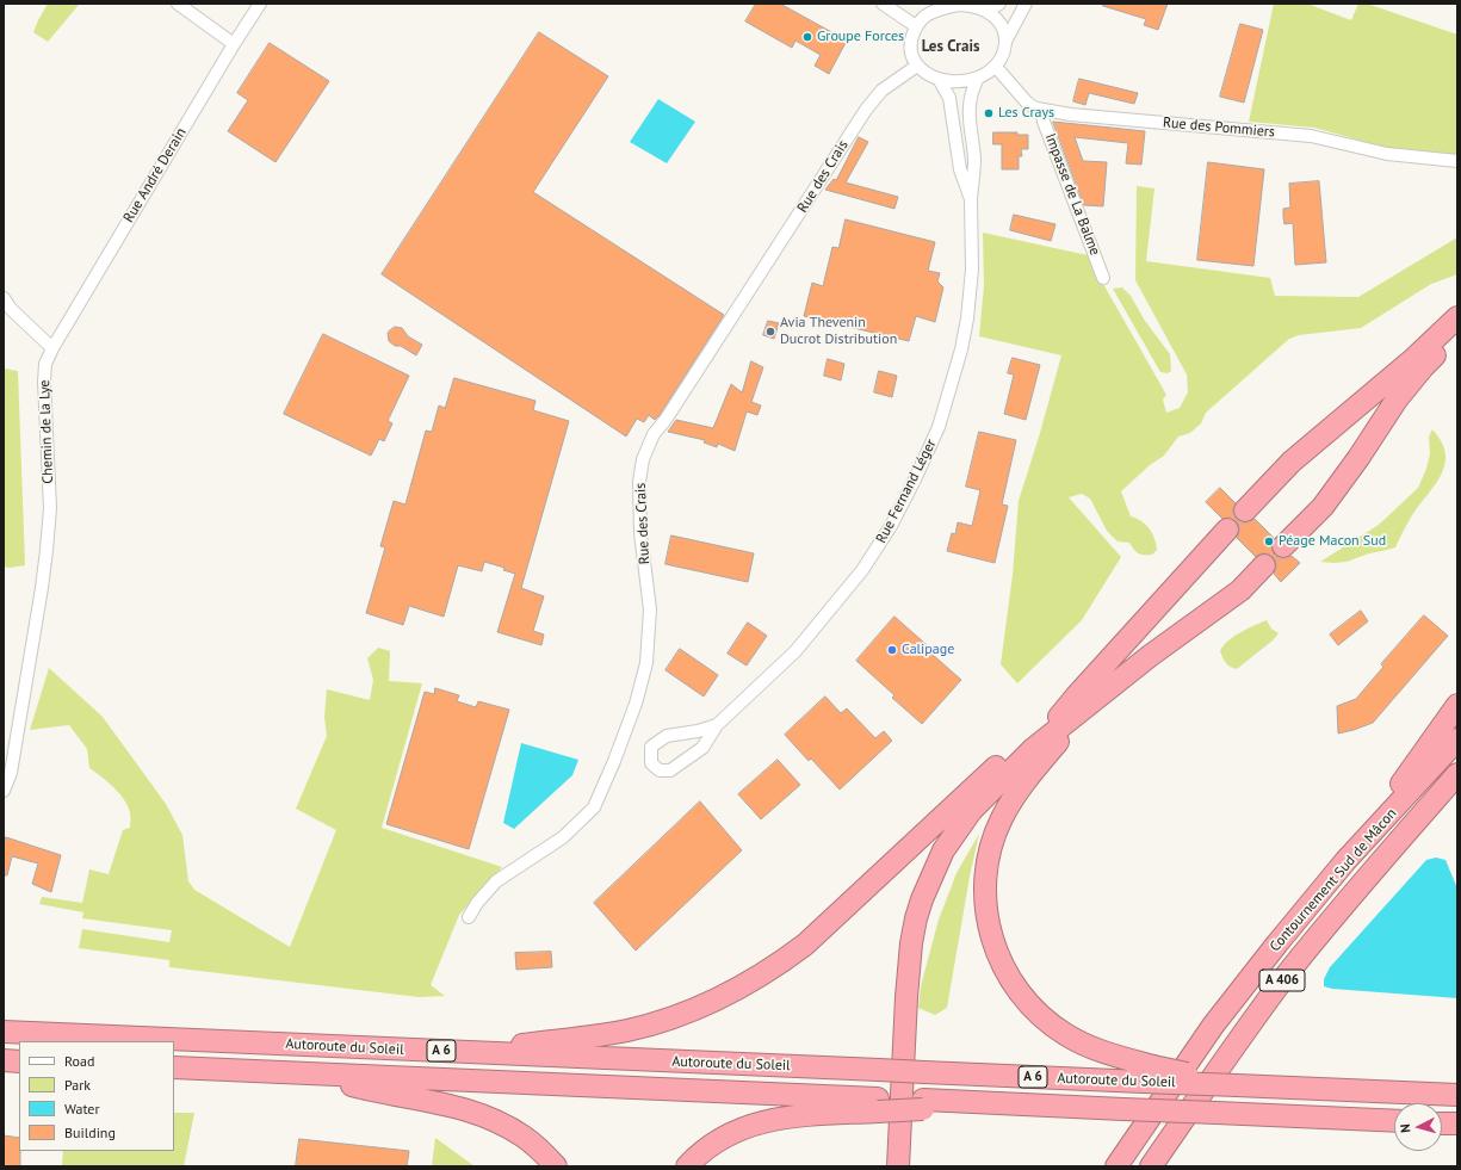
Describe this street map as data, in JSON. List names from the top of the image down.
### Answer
{
  "streets": {
    "highway": [
      "Contournement Sud de Mâcon",
      "A 406",
      "Autoroute du Soleil",
      "A 6"
    ],
    "street": [
      "Rue des Pommiers",
      "Rue André Derain",
      "Rue des Crais",
      "Impasse de La Balme",
      "Chemin de la Lye",
      "Rue Fernand Léger"
    ]
  },
  "crossings": [
    ["Rue des Pommiers", "Rue des Crais"],
    ["Rue des Pommiers", "Impasse de La Balme"],
    ["Rue des Pommiers", "Rue Fernand Léger"],
    ["Rue André Derain", "Chemin de la Lye"],
    ["Rue des Crais", "Rue Fernand Léger"]
  ],
  "districts": ["Les Crais"],
  "places": [
    "Groupe Forces",
    "Les Crays",
    "Avia Thevenin Ducrot Distribution",
    "Péage Macon Sud",
    "Calipage"
  ],
  "legend": [
    "Road",
    "Park",
    "Water",
    "Building"
  ],
  "north": "left"
}
